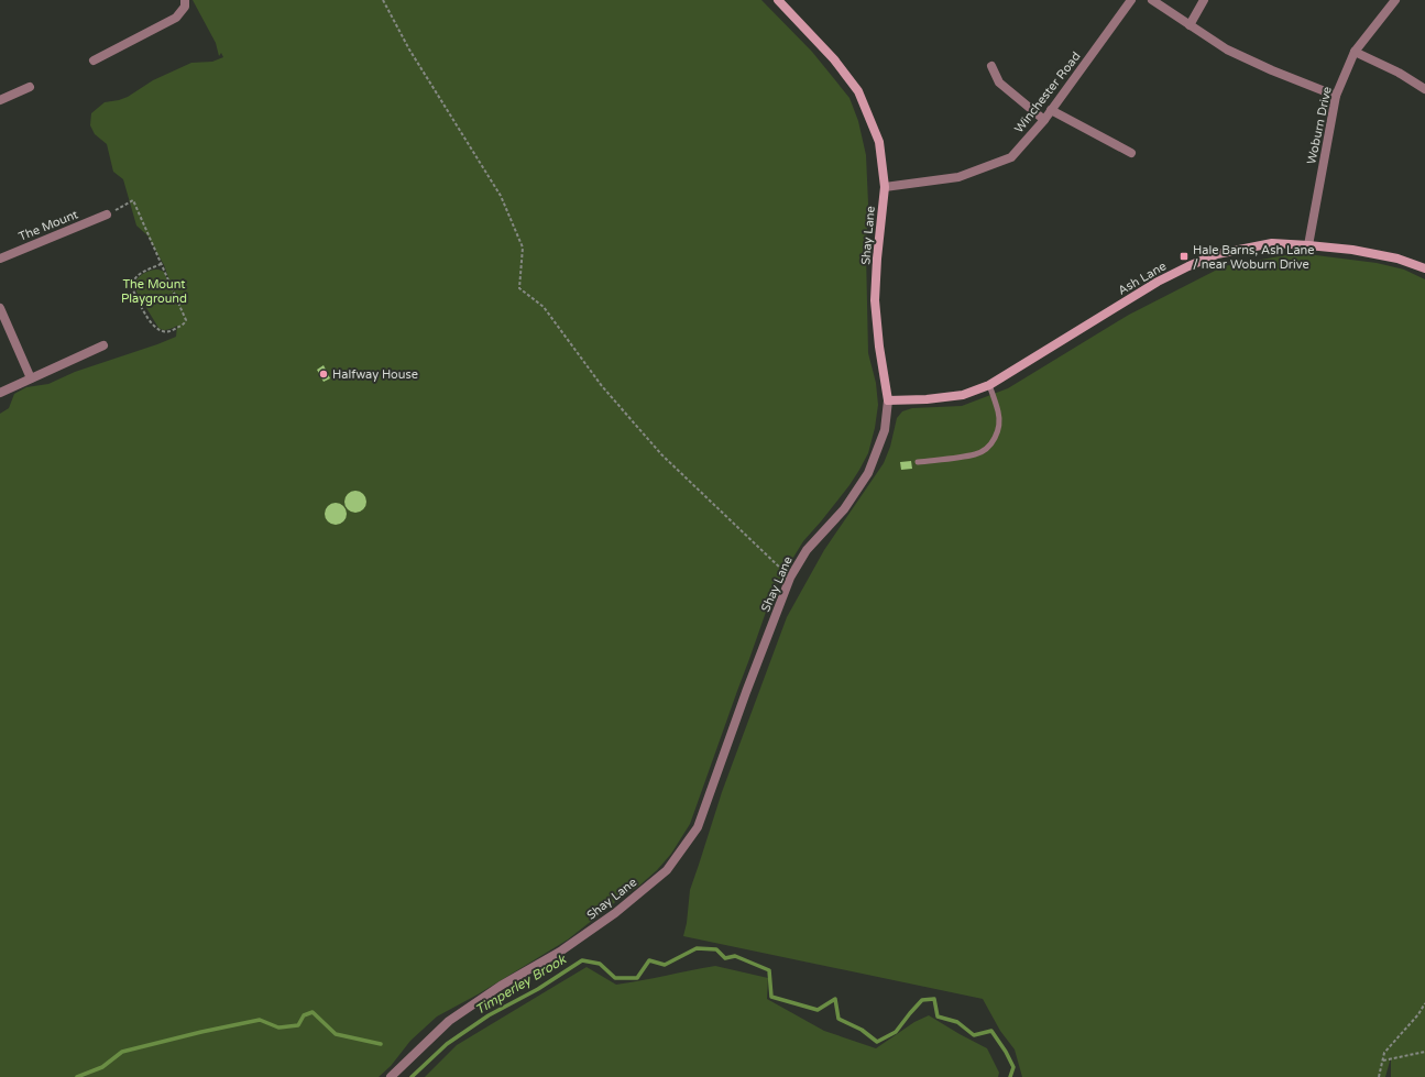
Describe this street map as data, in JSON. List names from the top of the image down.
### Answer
{
  "streets": {
    "street": [
      "Winchester Road",
      "Woburn Drive",
      "The Mount",
      "Shay Lane",
      "Ash Lane"
    ]
  },
  "crossings": [
    ["Winchester Road", "Shay Lane"],
    ["Woburn Drive", "Ash Lane"],
    ["Shay Lane", "Ash Lane"]
  ],
  "water": ["Timperley Brook"],
  "parks": ["The Mount Playground"],
  "places": {
    "transit": ["Hale Barns, Ash Lane / near Woburn Drive"],
    "other": ["Halfway House"]
  }
}
